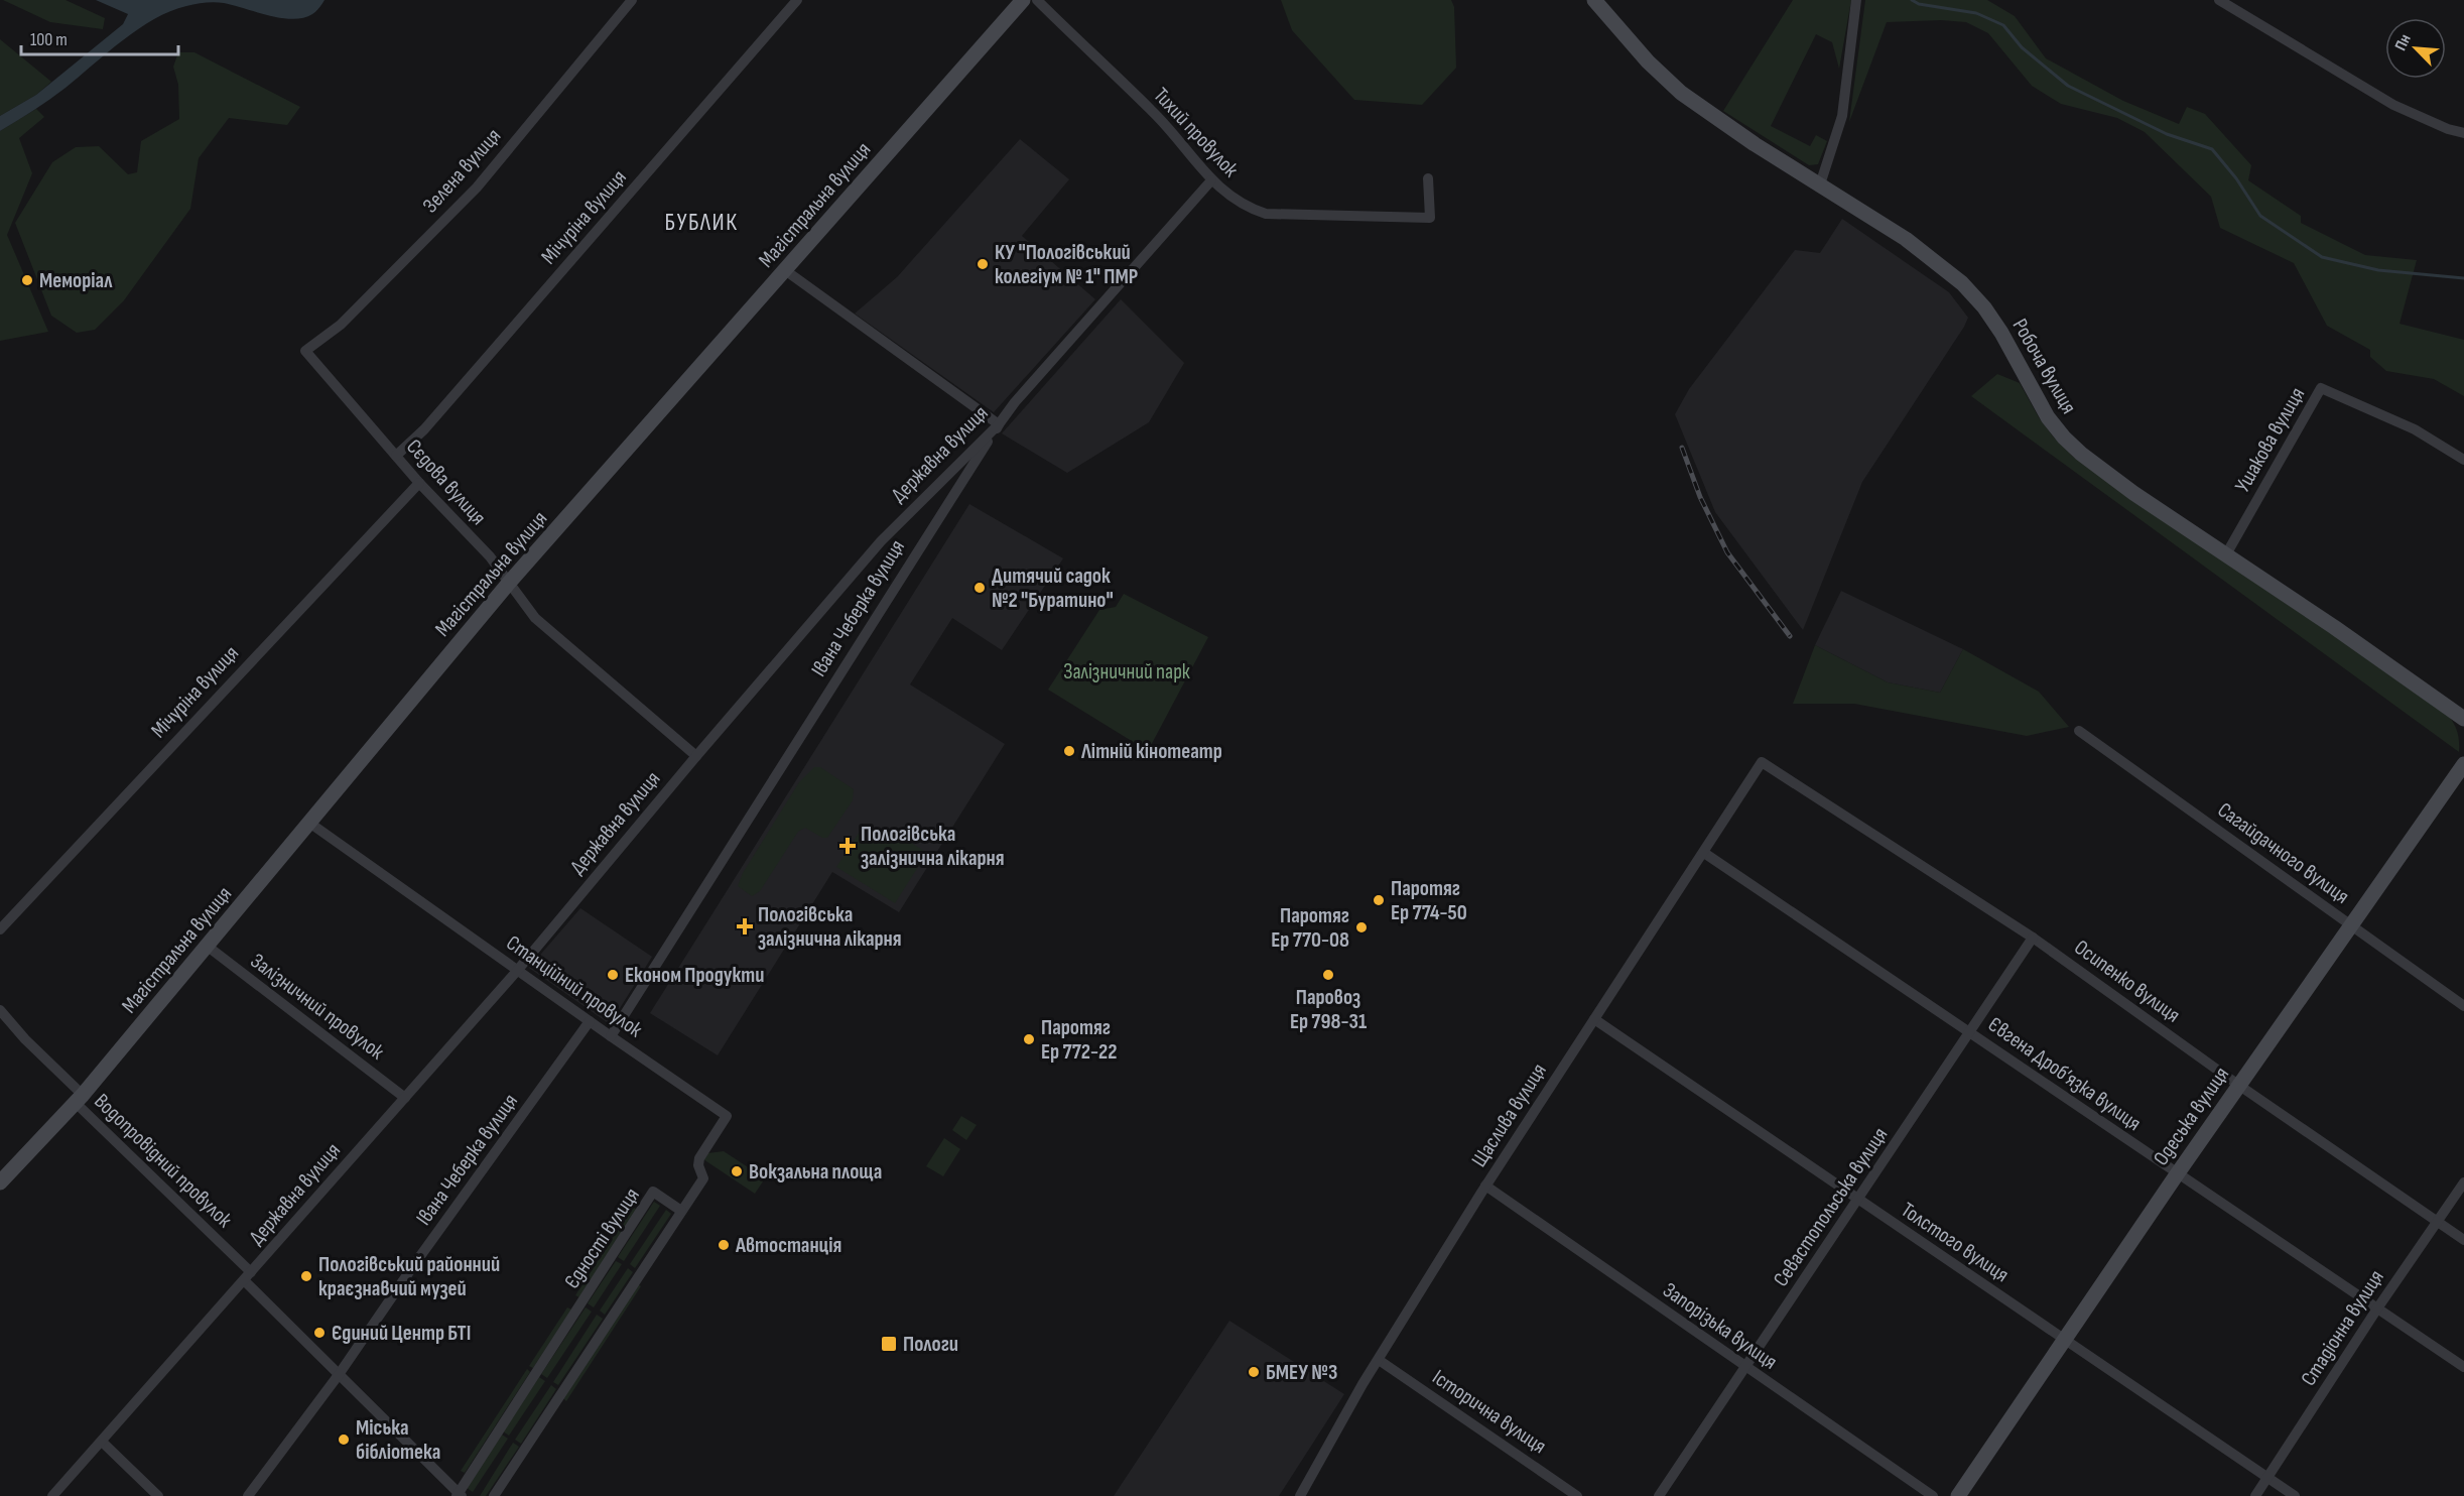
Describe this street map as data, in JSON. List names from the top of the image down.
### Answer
{
  "streets": {
    "street": [
      "Тихий провулок",
      "Зелена вулиця",
      "Магістральна вулиця",
      "Мічуріна вулиця",
      "Робоча вулиця",
      "Ушакова вулиця",
      "Державна вулиця",
      "Сєдова вулиця",
      "Івана Чеберка вулиця",
      "Сагайдачного вулиця",
      "Осипенко вулиця",
      "Станційний провулок",
      "Залізничний провулок",
      "Євгена Дроб’язка вулиця",
      "Щаслива вулиця",
      "Одеська вулиця",
      "Водопровідний провулок",
      "Севастопольська вулиця",
      "Єдності вулиця",
      "Толстого вулиця",
      "Запорізька вулиця",
      "Стадіонна вулиця",
      "Історична вулиця"
    ]
  },
  "crossings": [
    ["Тихий провулок", "Державна вулиця"],
    ["Зелена вулиця", "Сєдова вулиця"],
    ["Магістральна вулиця", "Сєдова вулиця"],
    ["Магістральна вулиця", "Станційний провулок"],
    ["Магістральна вулиця", "Залізничний провулок"],
    ["Магістральна вулиця", "Водопровідний провулок"],
    ["Мічуріна вулиця", "Сєдова вулиця"],
    ["Робоча вулиця", "Ушакова вулиця"],
    ["Державна вулиця", "Сєдова вулиця"],
    ["Державна вулиця", "Івана Чеберка вулиця"],
    ["Державна вулиця", "Станційний провулок"],
    ["Державна вулиця", "Залізничний провулок"],
    ["Державна вулиця", "Водопровідний провулок"],
    ["Івана Чеберка вулиця", "Станційний провулок"],
    ["Івана Чеберка вулиця", "Водопровідний провулок"],
    ["Сагайдачного вулиця", "Одеська вулиця"],
    ["Осипенко вулиця", "Щаслива вулиця"],
    ["Осипенко вулиця", "Одеська вулиця"],
    ["Осипенко вулиця", "Севастопольська вулиця"],
    ["Осипенко вулиця", "Стадіонна вулиця"],
    ["Станційний провулок", "Єдності вулиця"],
    ["Євгена Дроб’язка вулиця", "Щаслива вулиця"],
    ["Євгена Дроб’язка вулиця", "Одеська вулиця"],
    ["Євгена Дроб’язка вулиця", "Севастопольська вулиця"],
    ["Євгена Дроб’язка вулиця", "Стадіонна вулиця"],
    ["Щаслива вулиця", "Толстого вулиця"],
    ["Щаслива вулиця", "Запорізька вулиця"],
    ["Щаслива вулиця", "Історична вулиця"],
    ["Одеська вулиця", "Толстого вулиця"],
    ["Водопровідний провулок", "Єдності вулиця"],
    ["Севастопольська вулиця", "Толстого вулиця"],
    ["Севастопольська вулиця", "Запорізька вулиця"],
    ["Толстого вулиця", "Стадіонна вулиця"]
  ],
  "districts": ["БУБЛИК"],
  "parks": ["Залізничний парк"],
  "places": {
    "other": [
      "КУ \"Пологівський колегіум № 1\" ПМР",
      "Меморіал",
      "Дитячий садок №2 \"Буратино\"",
      "Літній кінотеатр",
      "Паротяг Ер 774-50",
      "Паротяг Ер 770-08",
      "Економ Продукти",
      "Паровоз Ер 798-31",
      "Паротяг Ер 772-22",
      "Вокзальна площа",
      "Автостанція",
      "Пологівський районний краєзнавчий музей",
      "Єдиний Центр БТІ",
      "БМЕУ №3",
      "Міська бібліотека"
    ],
    "health": ["Пологівська залізнична лікарня", "Пологiвська залiзнична лiкарня"],
    "transit": ["Пологи"]
  },
  "scale_bar": "100 m",
  "north": "top left"
}
